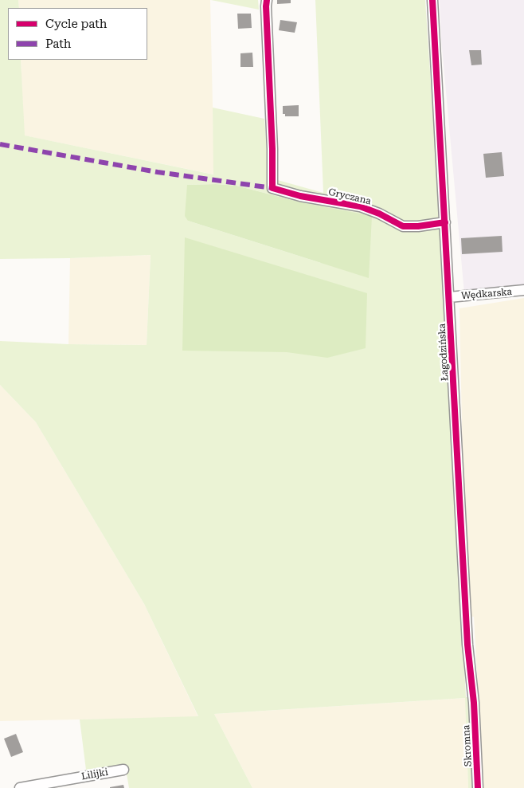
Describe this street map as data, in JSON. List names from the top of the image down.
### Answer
{
  "streets": {
    "street": [
      "Gryczana",
      "Wędkarska",
      "Łagodzińska",
      "Skromna",
      "Lilijki"
    ]
  },
  "crossings": [
    ["Gryczana", "Łagodzińska"],
    ["Wędkarska", "Łagodzińska"],
    ["Łagodzińska", "Skromna"]
  ],
  "legend": ["Cycle path", "Path"]
}
